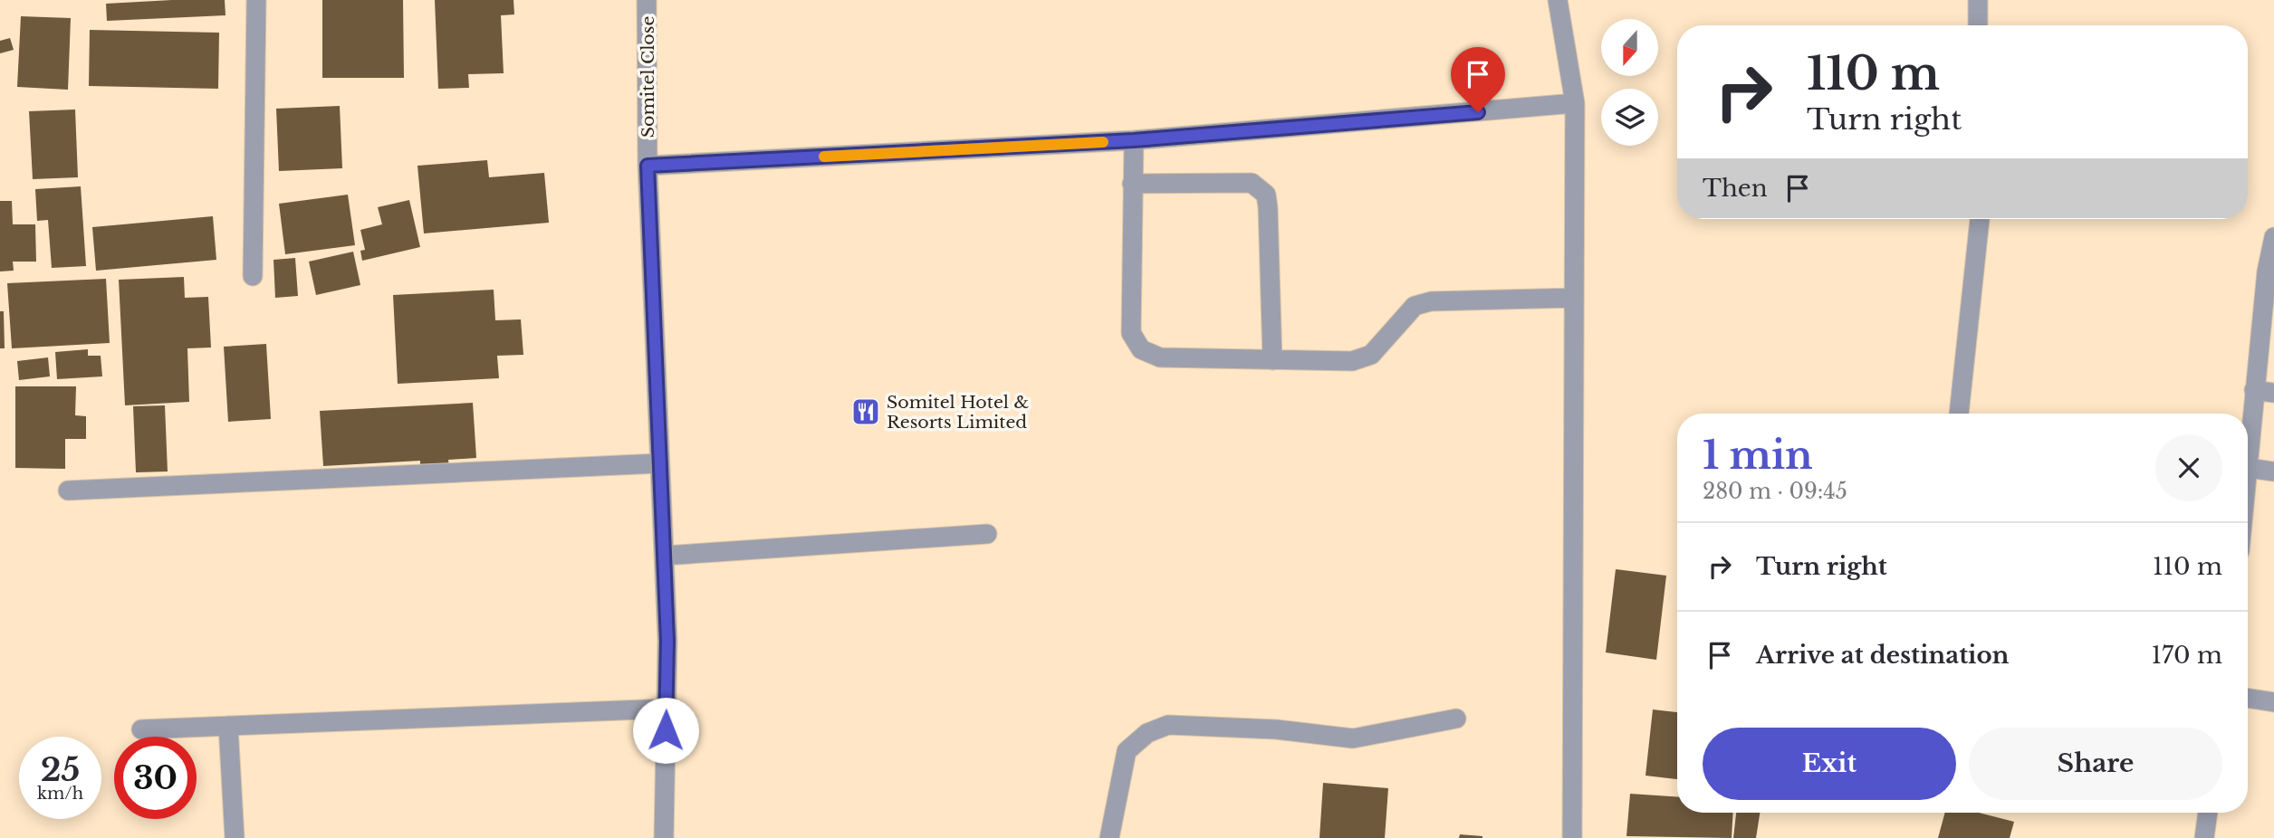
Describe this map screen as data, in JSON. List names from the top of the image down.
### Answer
{
  "streets": {
    "street": ["Somitel Close"]
  },
  "places": {
    "restaurant": ["Somitel Hotel & Resorts Limited"]
  },
  "north": "bottom",
  "page": {
    "turn": ["110 m", "Turn right"],
    "then": "Then",
    "heading": ["1 min", "280 m · 09:45"],
    "list": [
      {
        "name": "Turn right",
        "value": "110 m"
      },
      {
        "name": "Arrive at destination",
        "value": "170 m"
      }
    ],
    "buttons": ["Exit", "Share"],
    "speed": "25 km/h",
    "limit": "30"
  }
}
